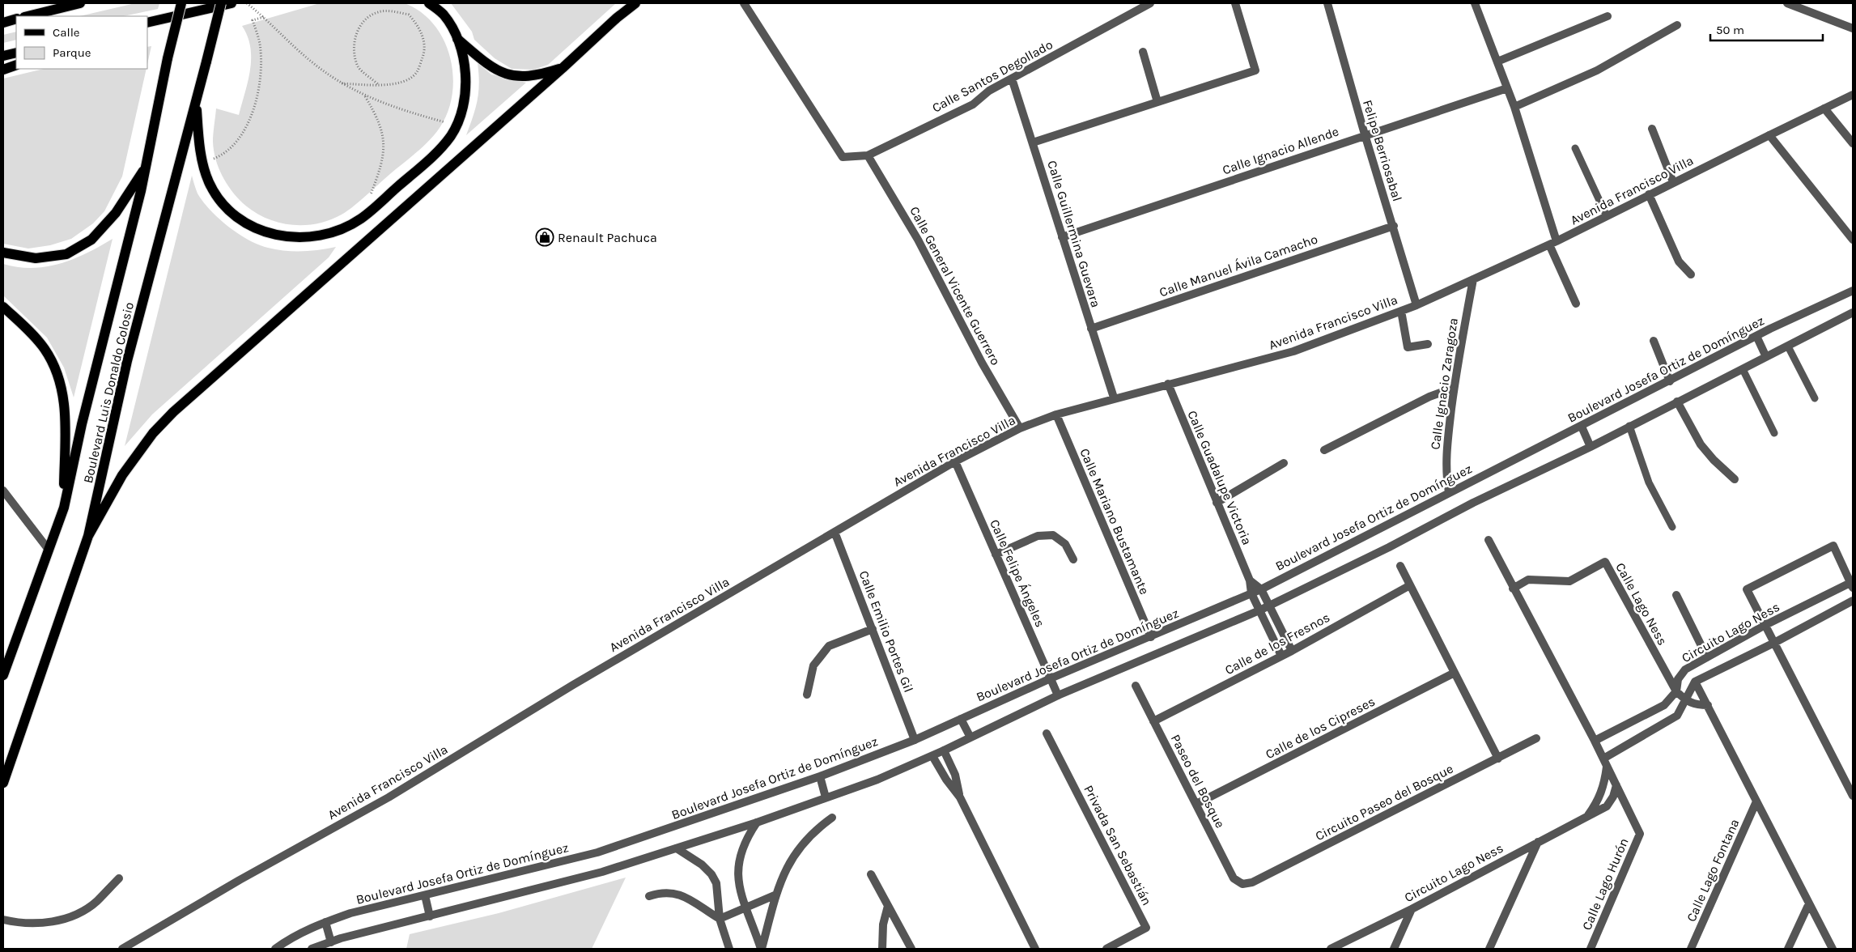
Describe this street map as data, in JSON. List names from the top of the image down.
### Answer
{
  "streets": {
    "main road": ["Boulevard Luis Donaldo Colosio"],
    "street": [
      "Calle Santos Degollado",
      "Calle Ignacio Allende",
      "Felipe Berriosabal",
      "Avenida Francisco Villa",
      "Calle Guillermina Guevara",
      "Calle Manuel Ávila Camacho",
      "Calle General Vicente Guerrero",
      "Boulevard Josefa Ortiz de Domínguez",
      "Calle Ignacio Zaragoza",
      "Calle Guadalupe Victoria",
      "Calle Mariano Bustamante",
      "Calle Felipe Ángeles",
      "Calle Lago Ness",
      "Calle Emilio Portes Gil",
      "Circuito Lago Ness",
      "Calle de los Fresnos",
      "Calle de los Cipreses",
      "Paseo del Bosque",
      "Circuito Paseo del Bosque",
      "Privada San Sebastián",
      "Calle Lago Fontana",
      "Calle Lago Hurón"
    ]
  },
  "crossings": [
    ["Calle Santos Degollado", "Calle Guillermina Guevara"],
    ["Calle Santos Degollado", "Calle General Vicente Guerrero"],
    ["Calle Ignacio Allende", "Felipe Berriosabal"],
    ["Calle Ignacio Allende", "Calle Guillermina Guevara"],
    ["Felipe Berriosabal", "Avenida Francisco Villa"],
    ["Felipe Berriosabal", "Calle Manuel Ávila Camacho"],
    ["Avenida Francisco Villa", "Calle Guillermina Guevara"],
    ["Avenida Francisco Villa", "Calle General Vicente Guerrero"],
    ["Avenida Francisco Villa", "Calle Ignacio Zaragoza"],
    ["Avenida Francisco Villa", "Calle Guadalupe Victoria"],
    ["Avenida Francisco Villa", "Calle Mariano Bustamante"],
    ["Avenida Francisco Villa", "Calle Felipe Ángeles"],
    ["Avenida Francisco Villa", "Calle Emilio Portes Gil"],
    ["Calle Guillermina Guevara", "Calle Manuel Ávila Camacho"],
    ["Boulevard Josefa Ortiz de Domínguez", "Calle Ignacio Zaragoza"],
    ["Boulevard Josefa Ortiz de Domínguez", "Calle Guadalupe Victoria"],
    ["Boulevard Josefa Ortiz de Domínguez", "Calle Mariano Bustamante"],
    ["Boulevard Josefa Ortiz de Domínguez", "Calle Felipe Ángeles"],
    ["Boulevard Josefa Ortiz de Domínguez", "Calle Emilio Portes Gil"],
    ["Calle Guadalupe Victoria", "Calle de los Fresnos"],
    ["Calle Lago Ness", "Circuito Lago Ness"],
    ["Circuito Lago Ness", "Calle Lago Fontana"],
    ["Circuito Lago Ness", "Calle Lago Hurón"],
    ["Calle de los Fresnos", "Paseo del Bosque"],
    ["Calle de los Cipreses", "Paseo del Bosque"],
    ["Paseo del Bosque", "Circuito Paseo del Bosque"]
  ],
  "places": {
    "shop": ["Renault Pachuca"]
  },
  "legend": ["Calle", "Parque"],
  "scale_bar": "50 m"
}
